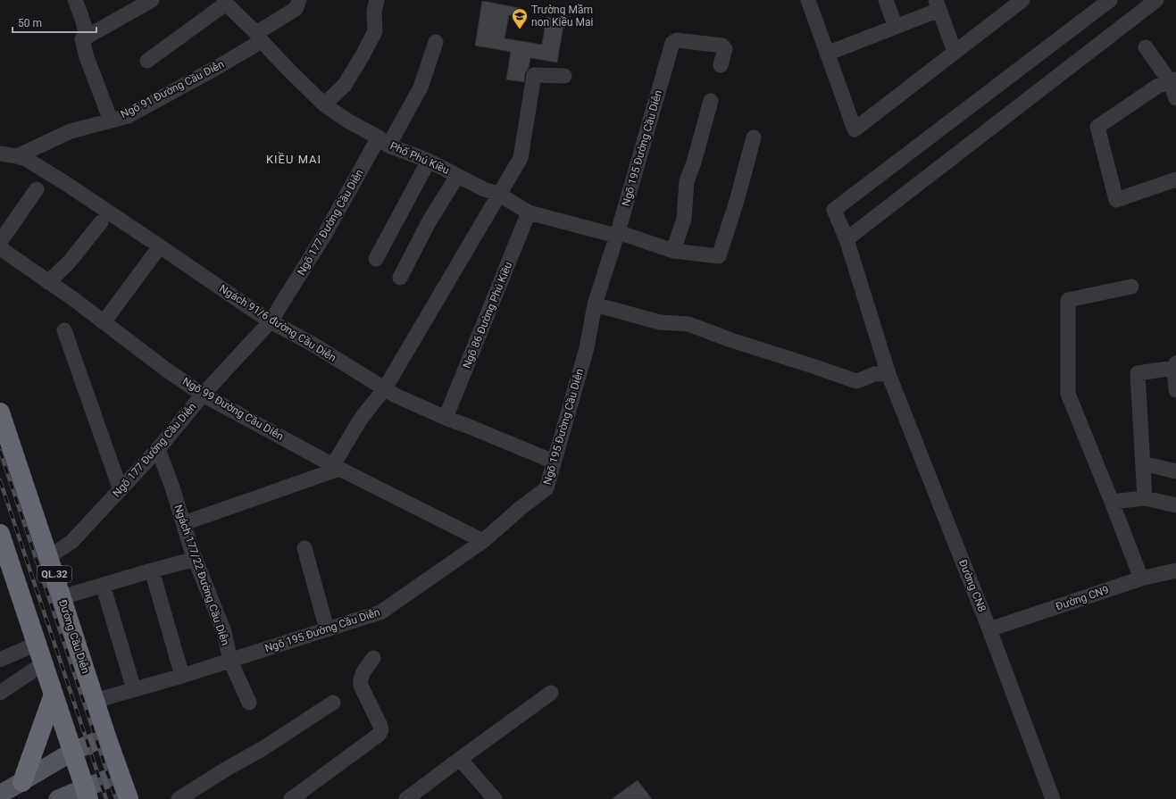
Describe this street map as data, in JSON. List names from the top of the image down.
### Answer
{
  "streets": {
    "highway": ["QL.32", "Đường Cầu Diễn"],
    "street": [
      "Ngõ 91 Đường Cầu Diễn",
      "Ngõ 195 Đường Cầu Diễn",
      "Phố Phú Kiều",
      "Ngõ 177 Đường Cầu Diễn",
      "Ngõ 86 Đường Phú Kiều",
      "Ngách 91/6 đường Cầu Diễn",
      "Ngõ 99 Đường Cầu Diễn",
      "Ngách 177/22 Đường Cầu Diễn",
      "Đường CN8",
      "Đường CN9"
    ]
  },
  "crossings": [
    ["Ngõ 91 Đường Cầu Diễn", "Phố Phú Kiều"],
    ["Ngõ 91 Đường Cầu Diễn", "Ngách 91/6 đường Cầu Diễn"],
    ["Ngõ 195 Đường Cầu Diễn", "Phố Phú Kiều"],
    ["Ngõ 195 Đường Cầu Diễn", "Ngách 91/6 đường Cầu Diễn"],
    ["Ngõ 195 Đường Cầu Diễn", "Ngõ 99 Đường Cầu Diễn"],
    ["Ngõ 195 Đường Cầu Diễn", "Ngách 177/22 Đường Cầu Diễn"],
    ["Ngõ 195 Đường Cầu Diễn", "Đường Cầu Diễn"],
    ["Phố Phú Kiều", "Ngõ 177 Đường Cầu Diễn"],
    ["Phố Phú Kiều", "Ngõ 86 Đường Phú Kiều"],
    ["Ngõ 177 Đường Cầu Diễn", "Ngách 91/6 đường Cầu Diễn"],
    ["Ngõ 177 Đường Cầu Diễn", "Ngõ 99 Đường Cầu Diễn"],
    ["Ngõ 177 Đường Cầu Diễn", "Ngách 177/22 Đường Cầu Diễn"],
    ["Ngõ 177 Đường Cầu Diễn", "Đường Cầu Diễn"],
    ["Ngõ 86 Đường Phú Kiều", "Ngách 91/6 đường Cầu Diễn"],
    ["Đường CN8", "Đường CN9"]
  ],
  "districts": ["KIỀU MAI"],
  "places": {
    "school or university": ["Trường Mầm non Kiều Mai"]
  },
  "scale_bar": "50 m"
}
